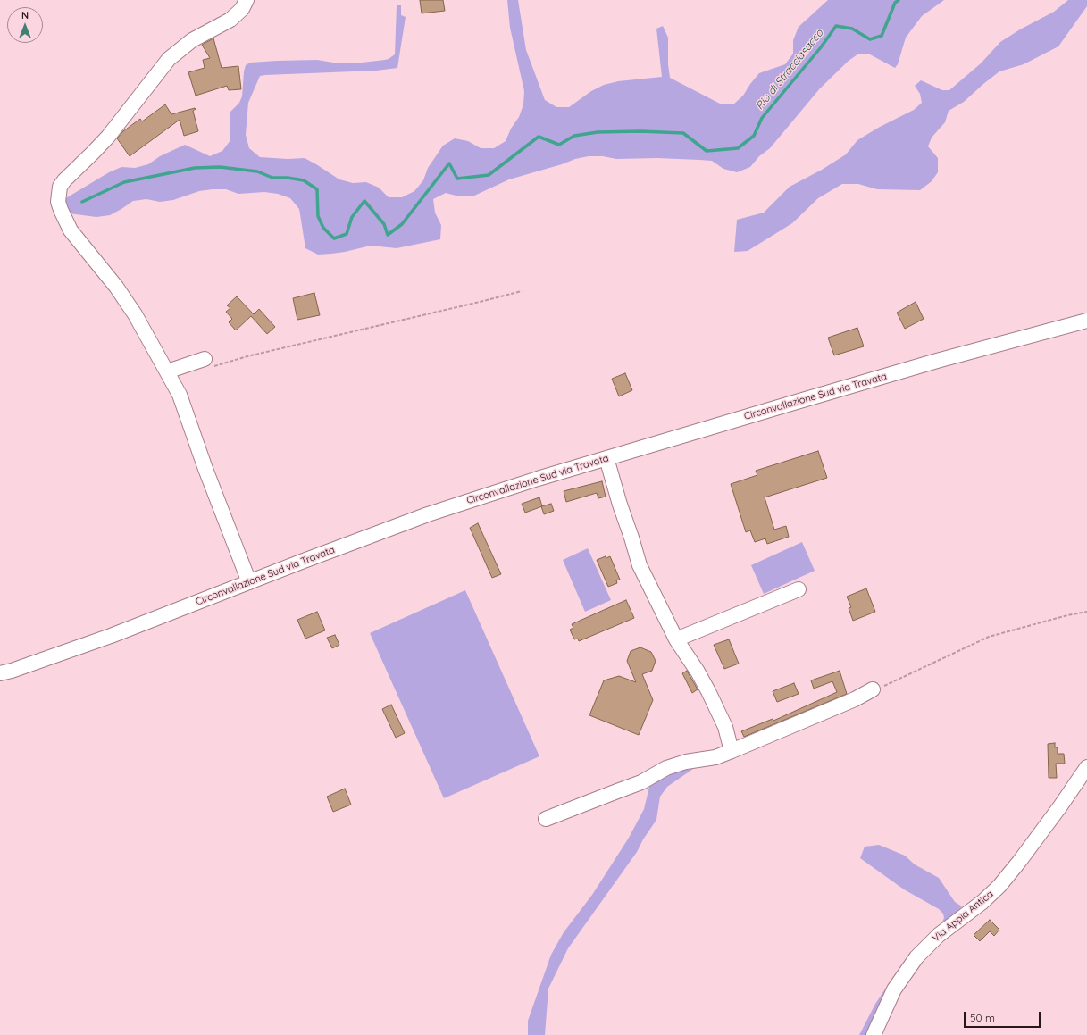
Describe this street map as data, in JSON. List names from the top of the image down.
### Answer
{
  "streets": {
    "street": ["Circonvallazione Sud via Travata", "Via Appia Antica"]
  },
  "water": ["Rio di Stracciasacco"],
  "scale_bar": "50 m",
  "north": "top"
}
